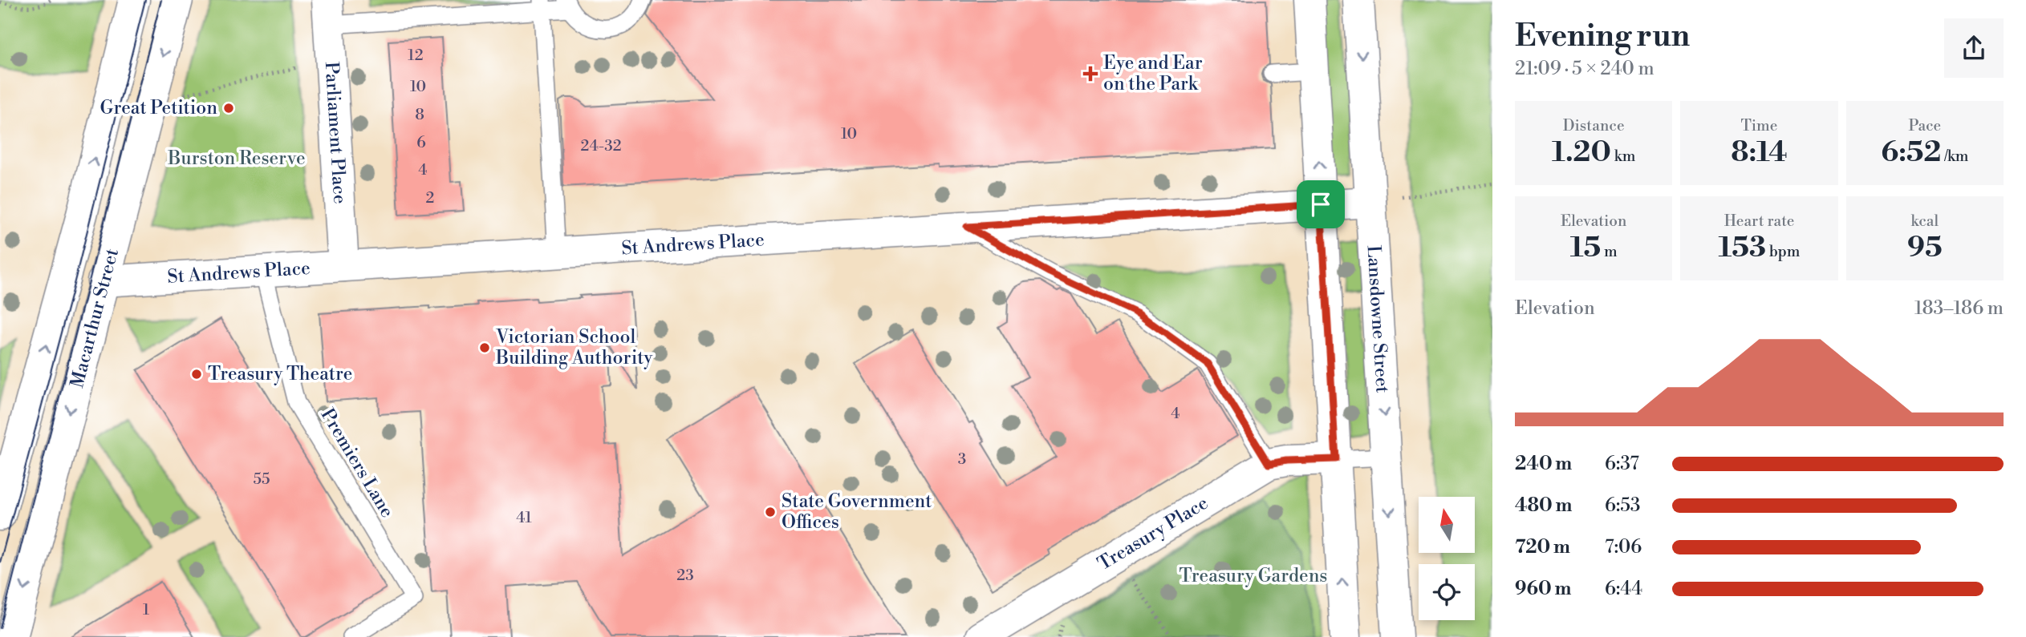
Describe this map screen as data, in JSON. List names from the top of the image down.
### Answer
{
  "streets": {
    "street": [
      "Parliament Place",
      "St Andrews Place",
      "Macarthur Street",
      "Lansdowne Street",
      "Treasury Place"
    ],
    "lane": ["Premiers Lane"]
  },
  "crossings": [
    ["Parliament Place", "St Andrews Place"],
    ["St Andrews Place", "Macarthur Street"],
    ["St Andrews Place", "Lansdowne Street"],
    ["St Andrews Place", "Premiers Lane"]
  ],
  "parks": ["Burston Reserve", "Treasury Gardens"],
  "places": {
    "health": ["Eye and Ear on the Park"],
    "other": [
      "Great Petition",
      "Victorian School Building Authority",
      "Treasury Theatre",
      "State Government Offices"
    ]
  },
  "house_numbers": [
    "12",
    "10",
    "8",
    "10",
    "6",
    "24-32",
    "4",
    "2",
    "4",
    "3",
    "55",
    "41",
    "23",
    "1"
  ],
  "north": "top",
  "page": {
    "heading": ["Evening run", "21:09 · 5 × 240 m"],
    "stats": [
      ["Distance", "1.20 km"],
      ["Time", "8:14"],
      ["Pace", "6:52 /km"],
      ["Elevation", "15 m"],
      ["Heart rate", "153 bpm"],
      ["kcal", "95"]
    ],
    "chart": ["Elevation", "183–186 m"],
    "list": [
      {
        "name": "240 m",
        "note": "6:37"
      },
      {
        "name": "480 m",
        "note": "6:53"
      },
      {
        "name": "720 m",
        "note": "7:06"
      },
      {
        "name": "960 m",
        "note": "6:44"
      }
    ]
  }
}
